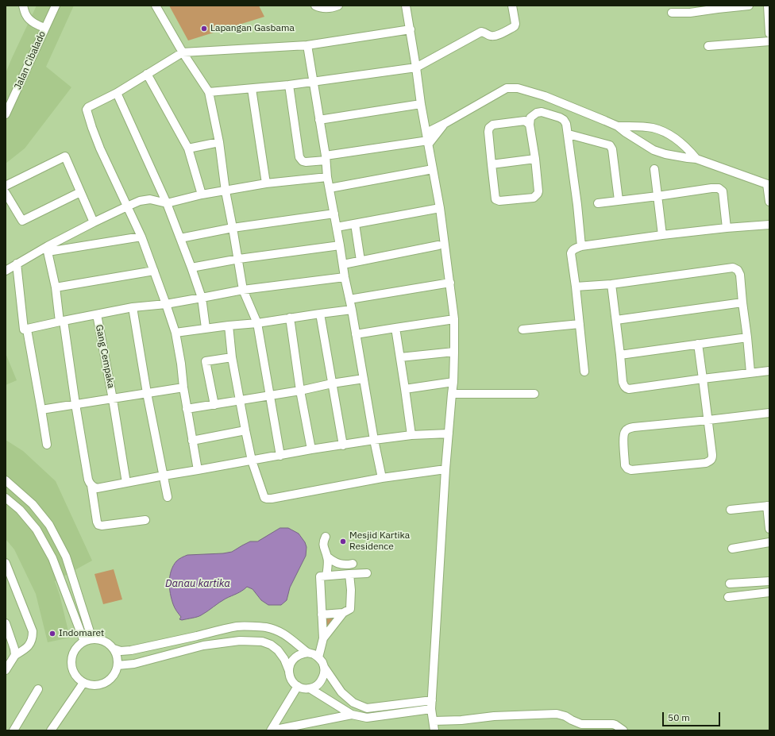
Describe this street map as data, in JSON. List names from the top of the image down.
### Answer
{
  "streets": {
    "street": ["Jalan Cibalado", "Gang Cempaka"]
  },
  "water": ["Danau kartika"],
  "places": ["Lapangan Gasbama", "Mesjid Kartika Residence", "Indomaret"],
  "scale_bar": "50 m"
}
